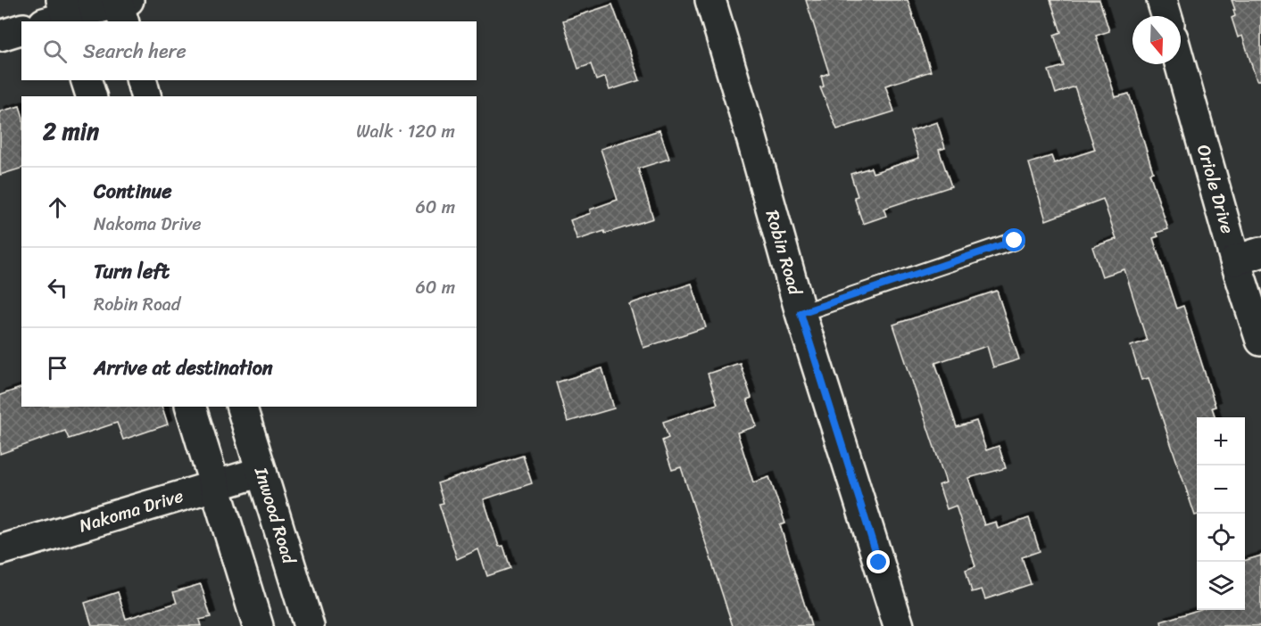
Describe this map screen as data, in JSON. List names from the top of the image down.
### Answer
{
  "streets": {
    "street": [
      "Oriole Drive",
      "Robin Road",
      "Nakoma Drive",
      "Inwood Road"
    ]
  },
  "crossings": [
    ["Nakoma Drive", "Inwood Road"]
  ],
  "north": "bottom",
  "page": {
    "search": "Search here",
    "heading": ["2 min", "Walk · 120 m"],
    "list": [
      ["Continue", "Nakoma Drive", "60 m"],
      ["Turn left", "Robin Road", "60 m"],
      "Arrive at destination"
    ],
    "map_buttons": ["+", "−"]
  }
}
